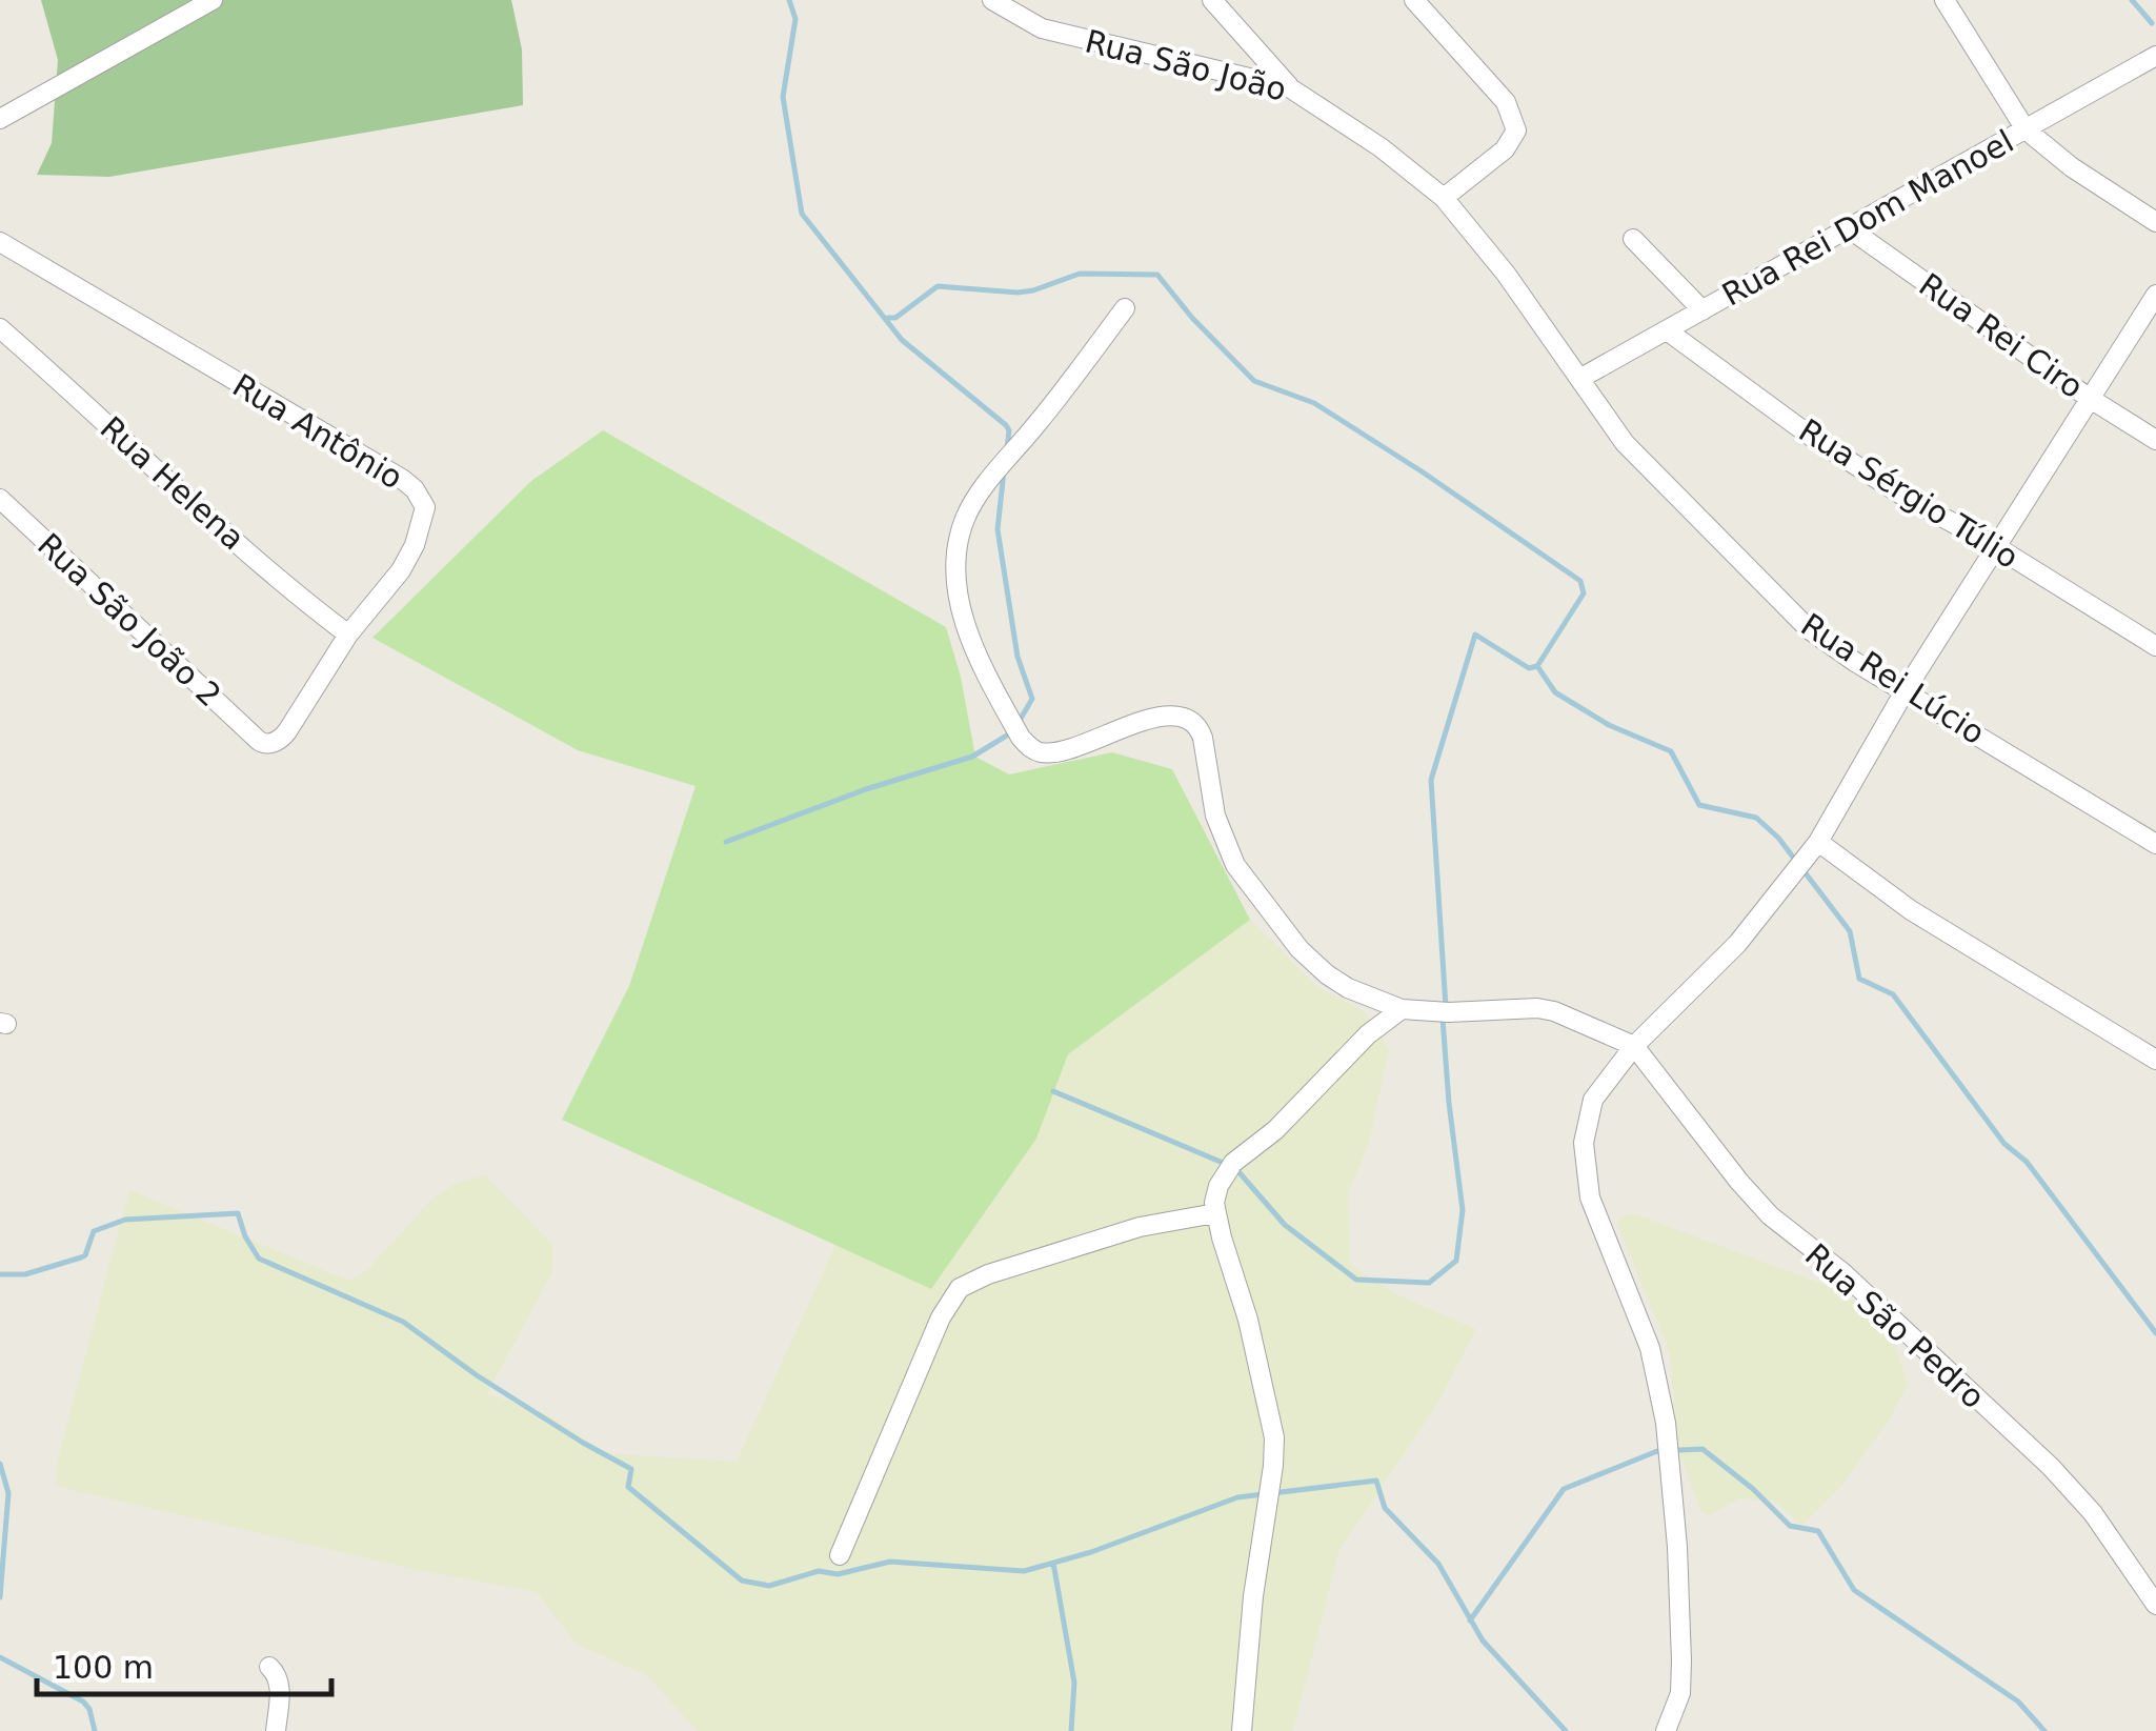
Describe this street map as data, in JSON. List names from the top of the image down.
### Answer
{
  "streets": {
    "street": [
      "Rua São João",
      "Rua Rei Dom Manoel",
      "Rua Rei Ciro",
      "Rua Antônio",
      "Rua Helena",
      "Rua Sérgio Túlio",
      "Rua São João 2",
      "Rua Rei Lúcio",
      "Rua São Pedro"
    ]
  },
  "crossings": [
    ["Rua São João", "Rua Rei Dom Manoel"],
    ["Rua São João", "Rua Rei Lúcio"],
    ["Rua Rei Dom Manoel", "Rua Rei Ciro"],
    ["Rua Rei Dom Manoel", "Rua Sérgio Túlio"],
    ["Rua Rei Dom Manoel", "Rua Rei Lúcio"],
    ["Rua Antônio", "Rua Helena"],
    ["Rua Antônio", "Rua São João 2"]
  ],
  "scale_bar": "100 m"
}
